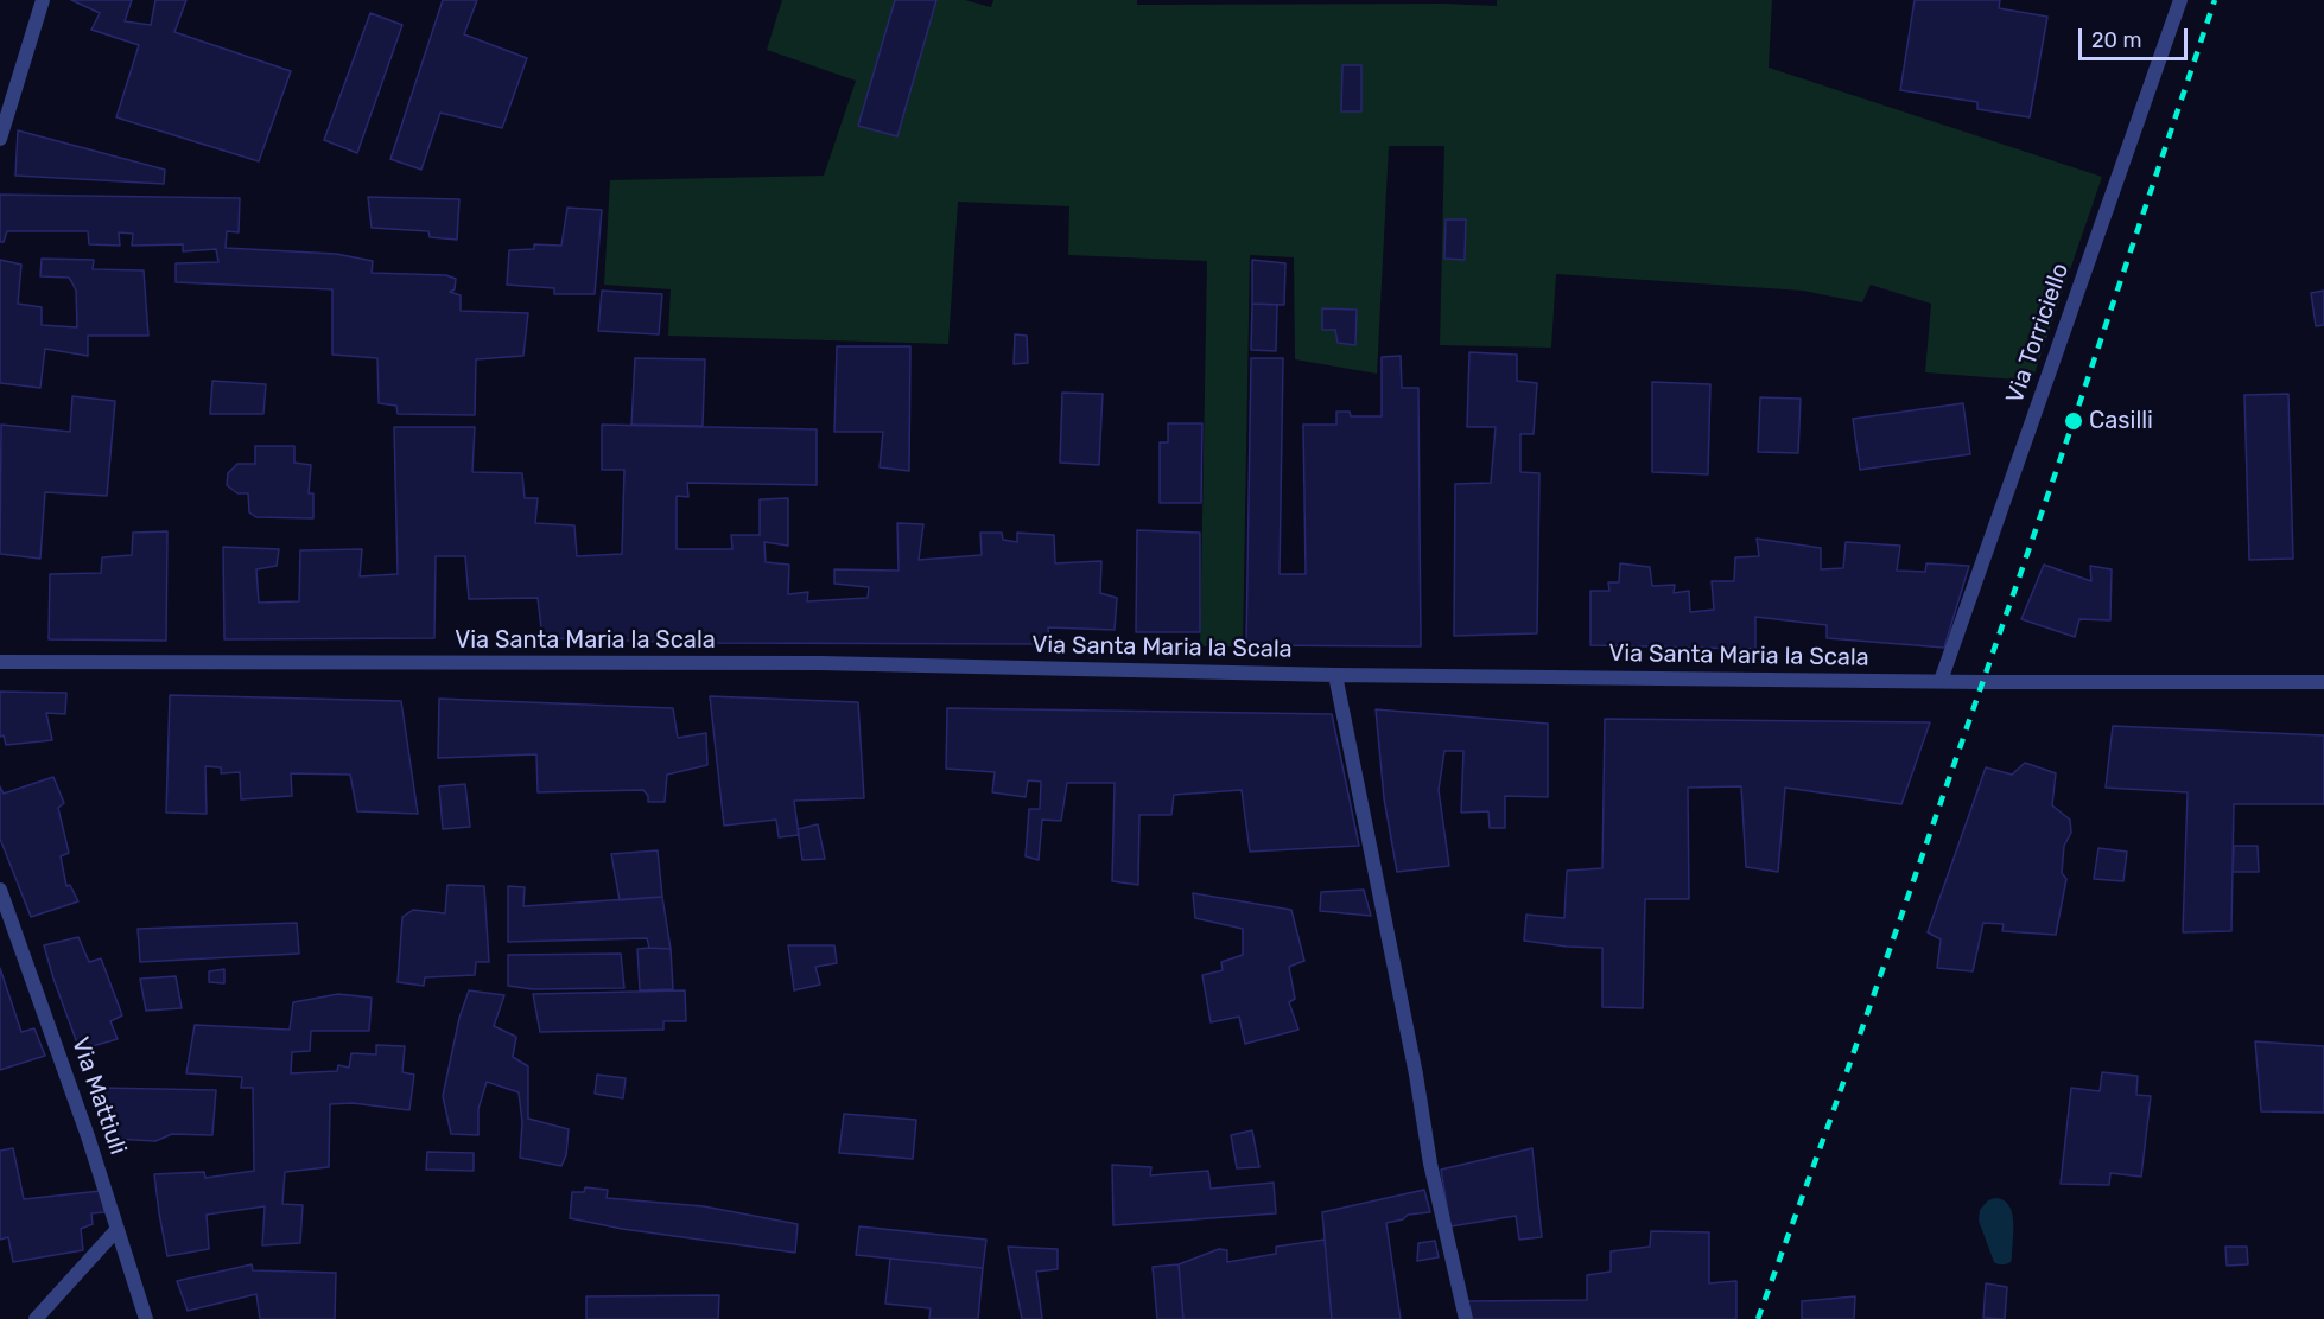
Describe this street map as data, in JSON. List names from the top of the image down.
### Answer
{
  "streets": {
    "street": ["Via Torriciello", "Via Santa Maria la Scala", "Via Mattiuli"]
  },
  "crossings": [
    ["Via Torriciello", "Via Santa Maria la Scala"]
  ],
  "places": ["Casilli"],
  "scale_bar": "20 m"
}
